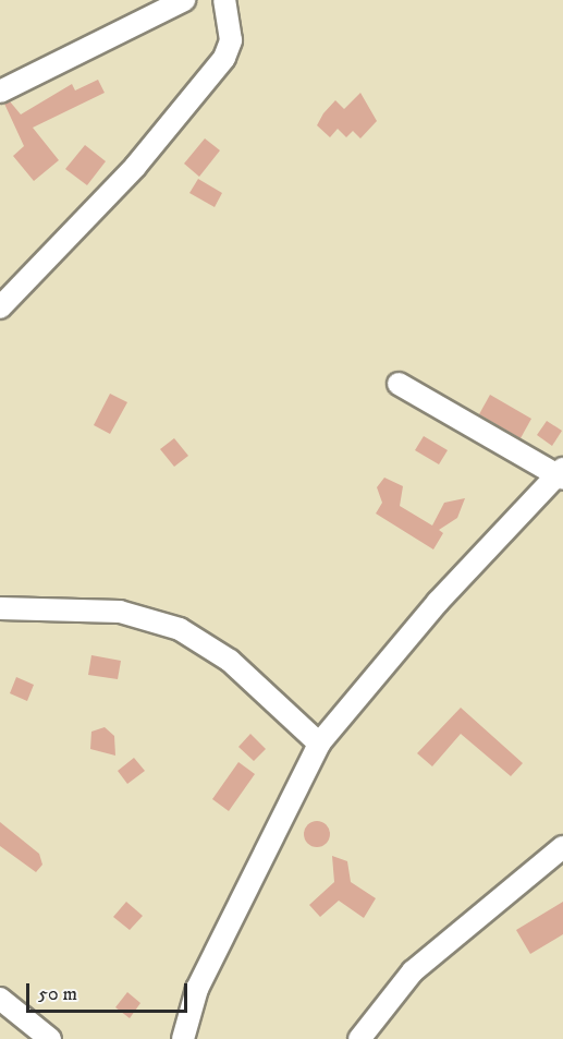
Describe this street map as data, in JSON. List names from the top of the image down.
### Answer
{
  "scale_bar": "50 m"
}
